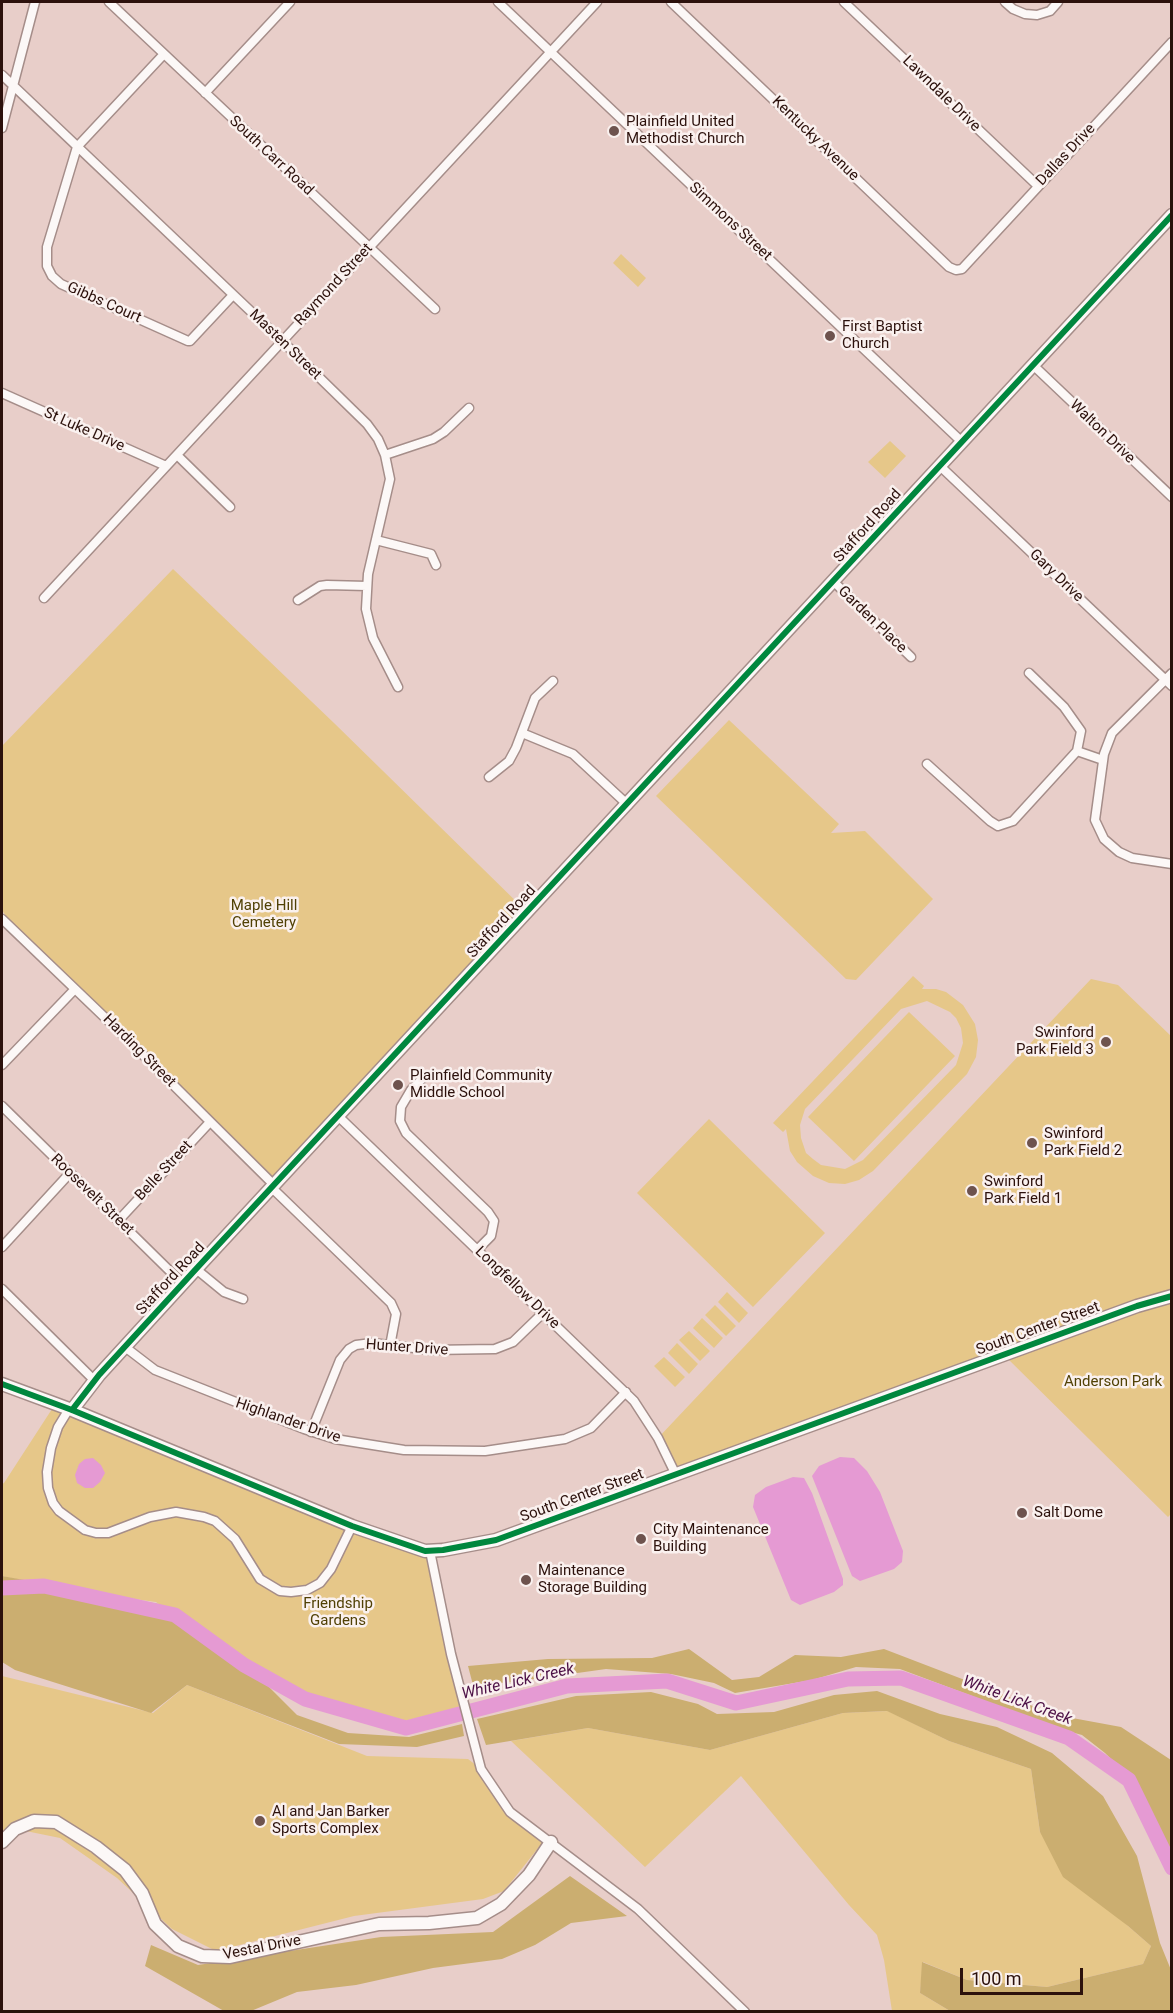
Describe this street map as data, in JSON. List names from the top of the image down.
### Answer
{
  "streets": {
    "street": [
      "Lawndale Drive",
      "Kentucky Avenue",
      "Dallas Drive",
      "South Carr Road",
      "Simmons Street",
      "Raymond Street",
      "Gibbs Court",
      "Masten Street",
      "St Luke Drive",
      "Walton Drive",
      "Stafford Road",
      "Gary Drive",
      "Garden Place",
      "Harding Street",
      "Belle Street",
      "Roosevelt Street",
      "Longfellow Drive",
      "South Center Street",
      "Hunter Drive",
      "Highlander Drive",
      "Vestal Drive"
    ]
  },
  "crossings": [
    ["Lawndale Drive", "Dallas Drive"],
    ["Kentucky Avenue", "Dallas Drive"],
    ["South Carr Road", "Raymond Street"],
    ["Simmons Street", "Raymond Street"],
    ["Simmons Street", "Stafford Road"],
    ["Raymond Street", "Masten Street"],
    ["Raymond Street", "St Luke Drive"],
    ["Gibbs Court", "Masten Street"],
    ["Walton Drive", "Stafford Road"],
    ["Stafford Road", "Gary Drive"],
    ["Stafford Road", "Garden Place"],
    ["Stafford Road", "Harding Street"],
    ["Stafford Road", "Roosevelt Street"],
    ["Stafford Road", "Longfellow Drive"],
    ["Stafford Road", "South Center Street"],
    ["Stafford Road", "Highlander Drive"],
    ["Harding Street", "Belle Street"],
    ["Harding Street", "Hunter Drive"],
    ["Belle Street", "Roosevelt Street"],
    ["Longfellow Drive", "South Center Street"],
    ["Longfellow Drive", "Hunter Drive"],
    ["Longfellow Drive", "Highlander Drive"],
    ["Hunter Drive", "Highlander Drive"]
  ],
  "water": ["White Lick Creek"],
  "parks": ["Maple Hill Cemetery", "Anderson Park", "Friendship Gardens"],
  "places": [
    "Plainfield United Methodist Church",
    "First Baptist Church",
    "Swinford Park Field 3",
    "Plainfield Community Middle School",
    "Swinford Park Field 2",
    "Swinford Park Field 1",
    "Salt Dome",
    "City Maintenance Building",
    "Maintenance Storage Building",
    "Al and Jan Barker Sports Complex"
  ],
  "scale_bar": "100 m"
}
